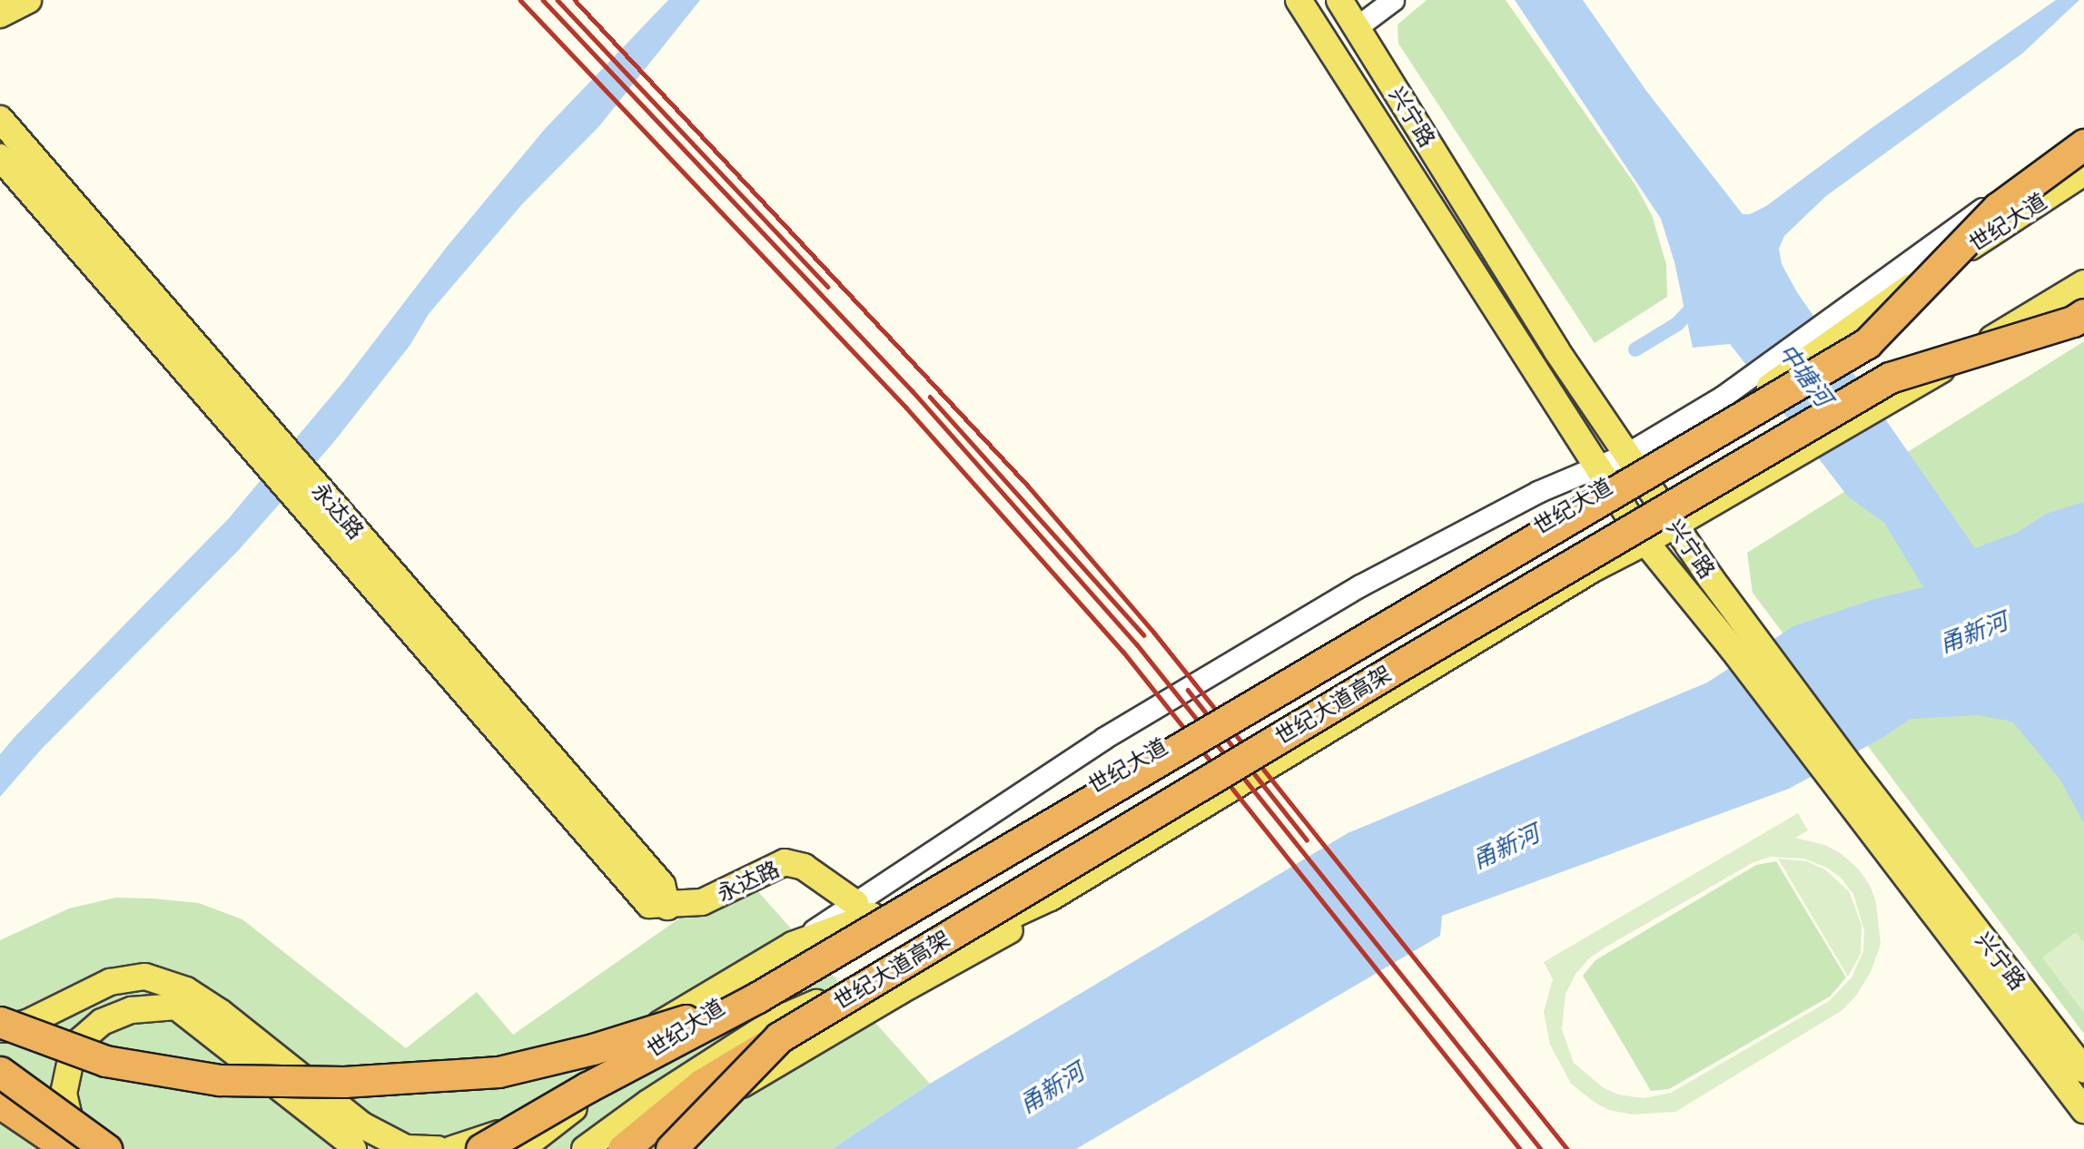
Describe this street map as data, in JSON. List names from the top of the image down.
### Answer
{
  "streets": {
    "highway": ["世纪大道高架"],
    "main road": ["兴宁路", "世纪大道", "永达路"]
  },
  "crossings": [
    ["兴宁路", "世纪大道"],
    ["世纪大道", "永达路"],
    ["世纪大道", "世纪大道高架"]
  ],
  "water": ["中塘河", "甬新河"]
}
